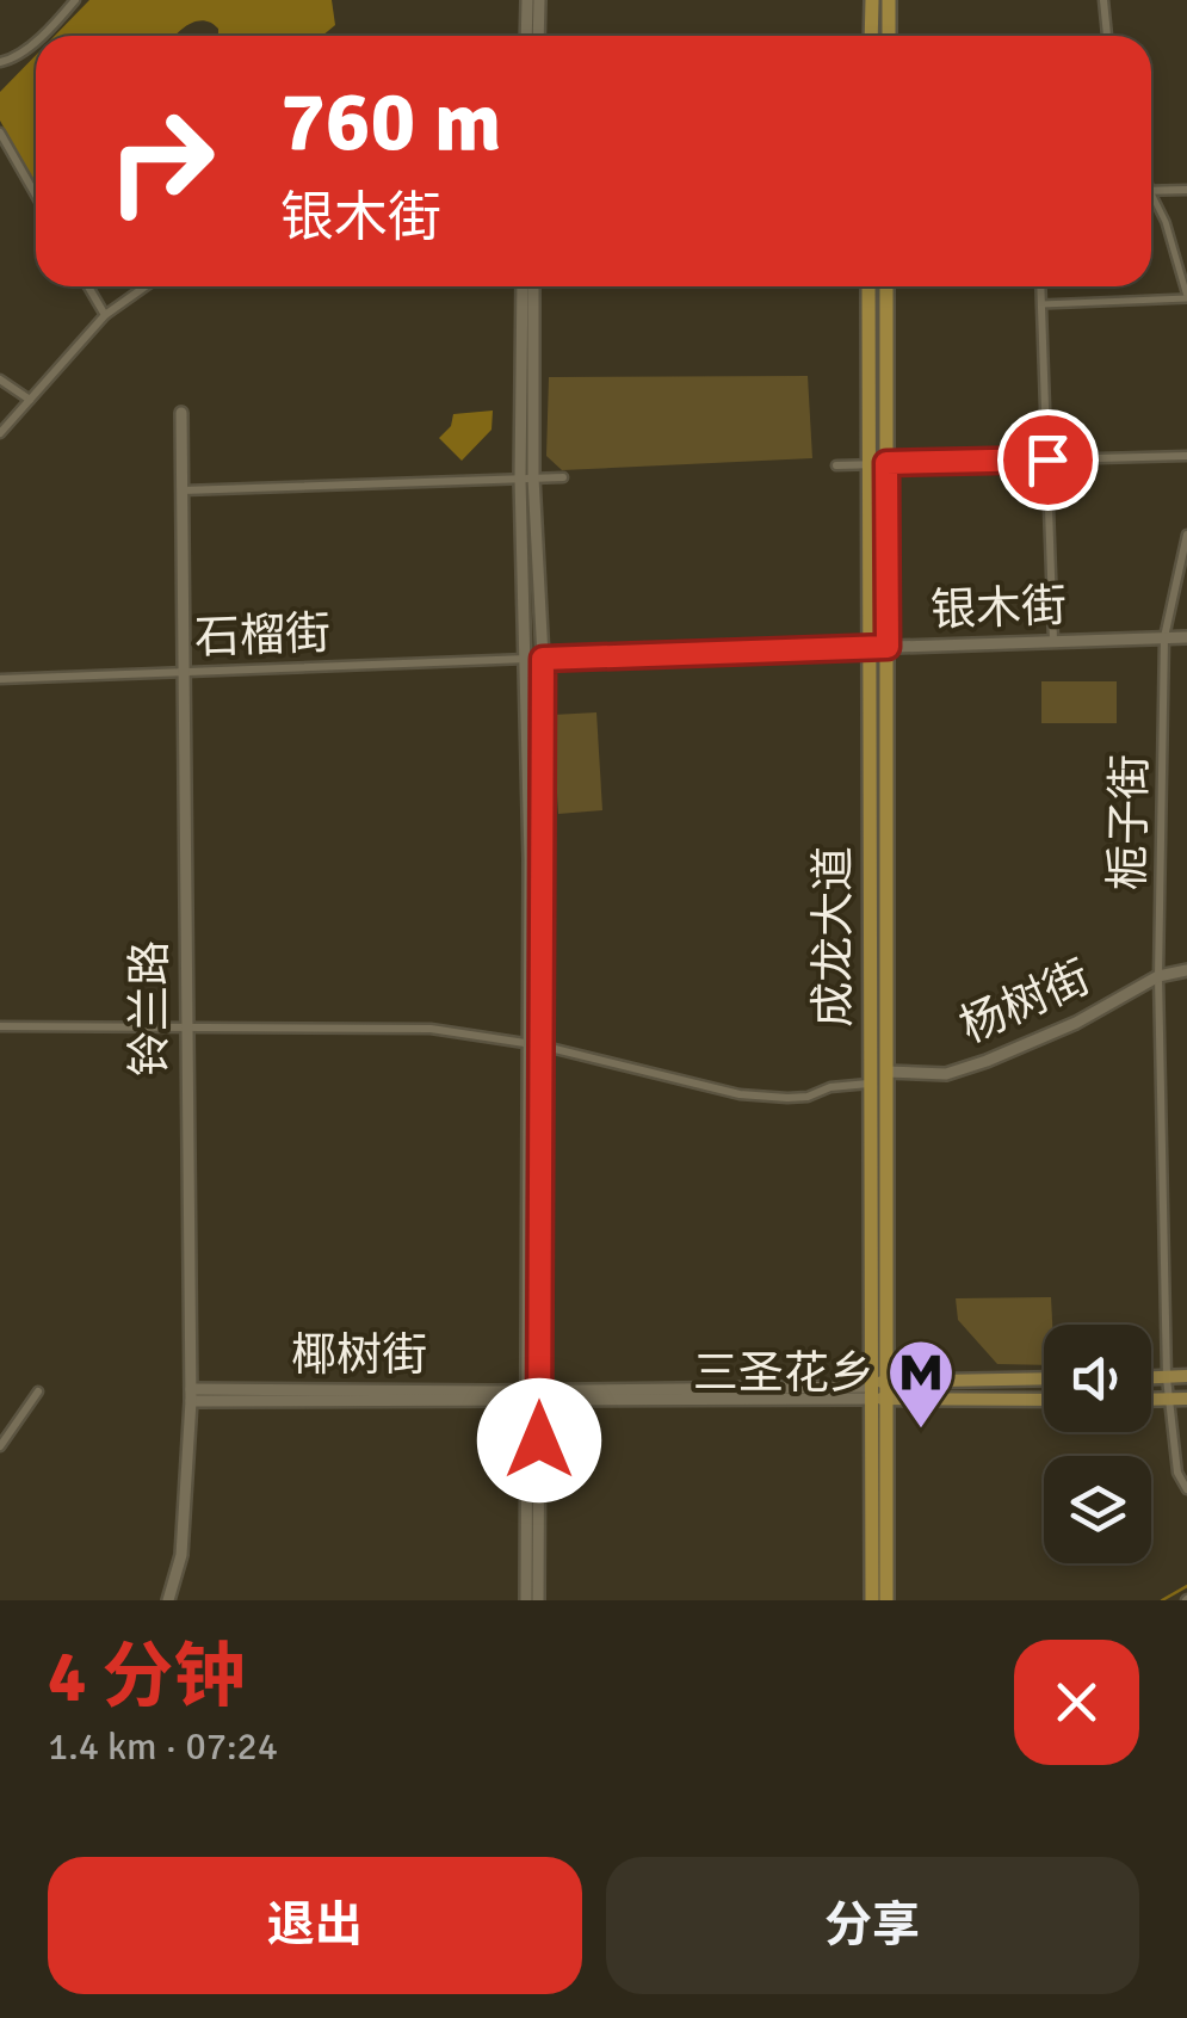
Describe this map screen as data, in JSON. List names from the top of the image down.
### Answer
{
  "streets": {
    "highway": ["成龙大道"],
    "street": [
      "银木街",
      "石榴街",
      "栀子街",
      "杨树街",
      "铃兰路",
      "椰树街"
    ]
  },
  "crossings": [
    ["银木街", "石榴街"],
    ["银木街", "栀子街"],
    ["银木街", "成龙大道"],
    ["石榴街", "铃兰路"],
    ["栀子街", "杨树街"],
    ["成龙大道", "杨树街"],
    ["成龙大道", "椰树街"],
    ["铃兰路", "椰树街"]
  ],
  "places": {
    "metro station": ["三圣花乡"]
  },
  "page": {
    "turn": ["760 m", "银木街"],
    "heading": ["4 分钟", "1.4 km · 07:24"],
    "buttons": ["退出", "分享"]
  }
}
